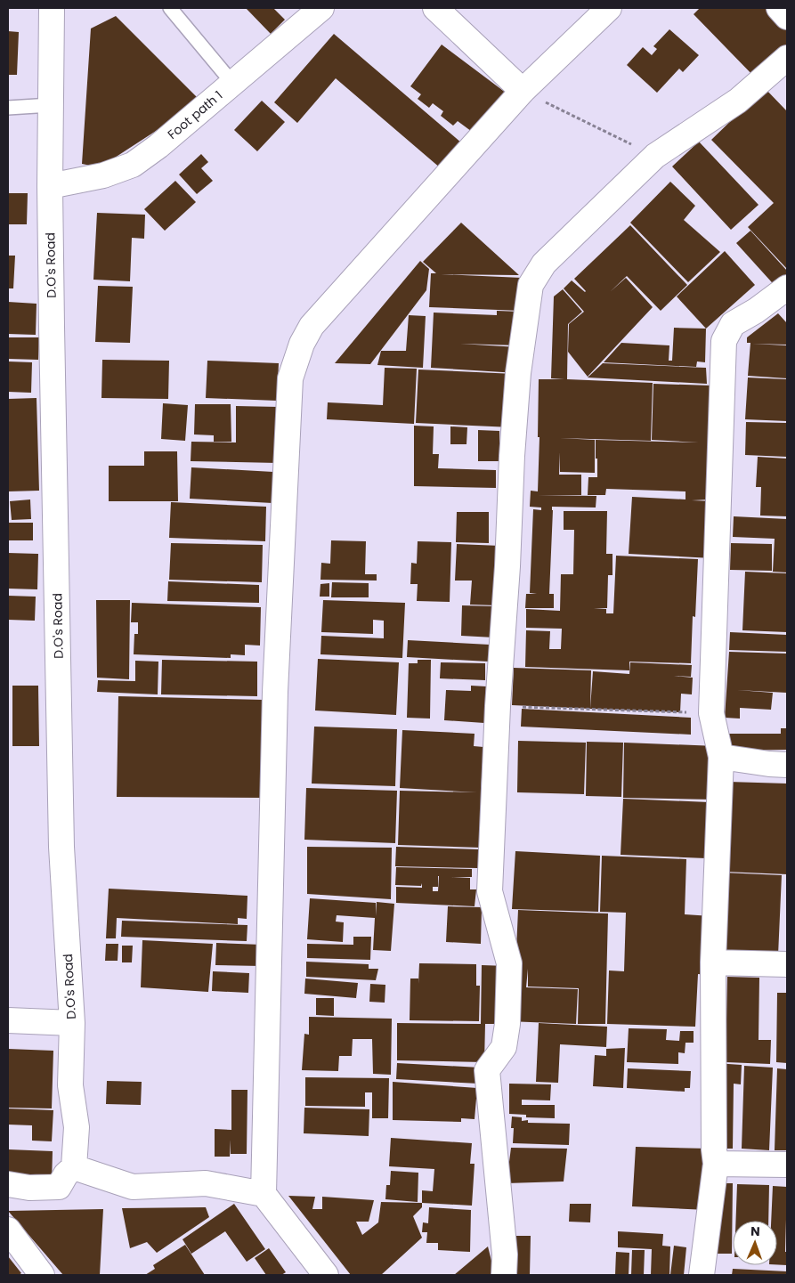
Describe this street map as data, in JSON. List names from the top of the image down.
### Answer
{
  "streets": {
    "street": ["Foot path 1", "D.O's Road"]
  },
  "crossings": [
    ["Foot path 1", "D.O's Road"]
  ],
  "north": "top"
}
